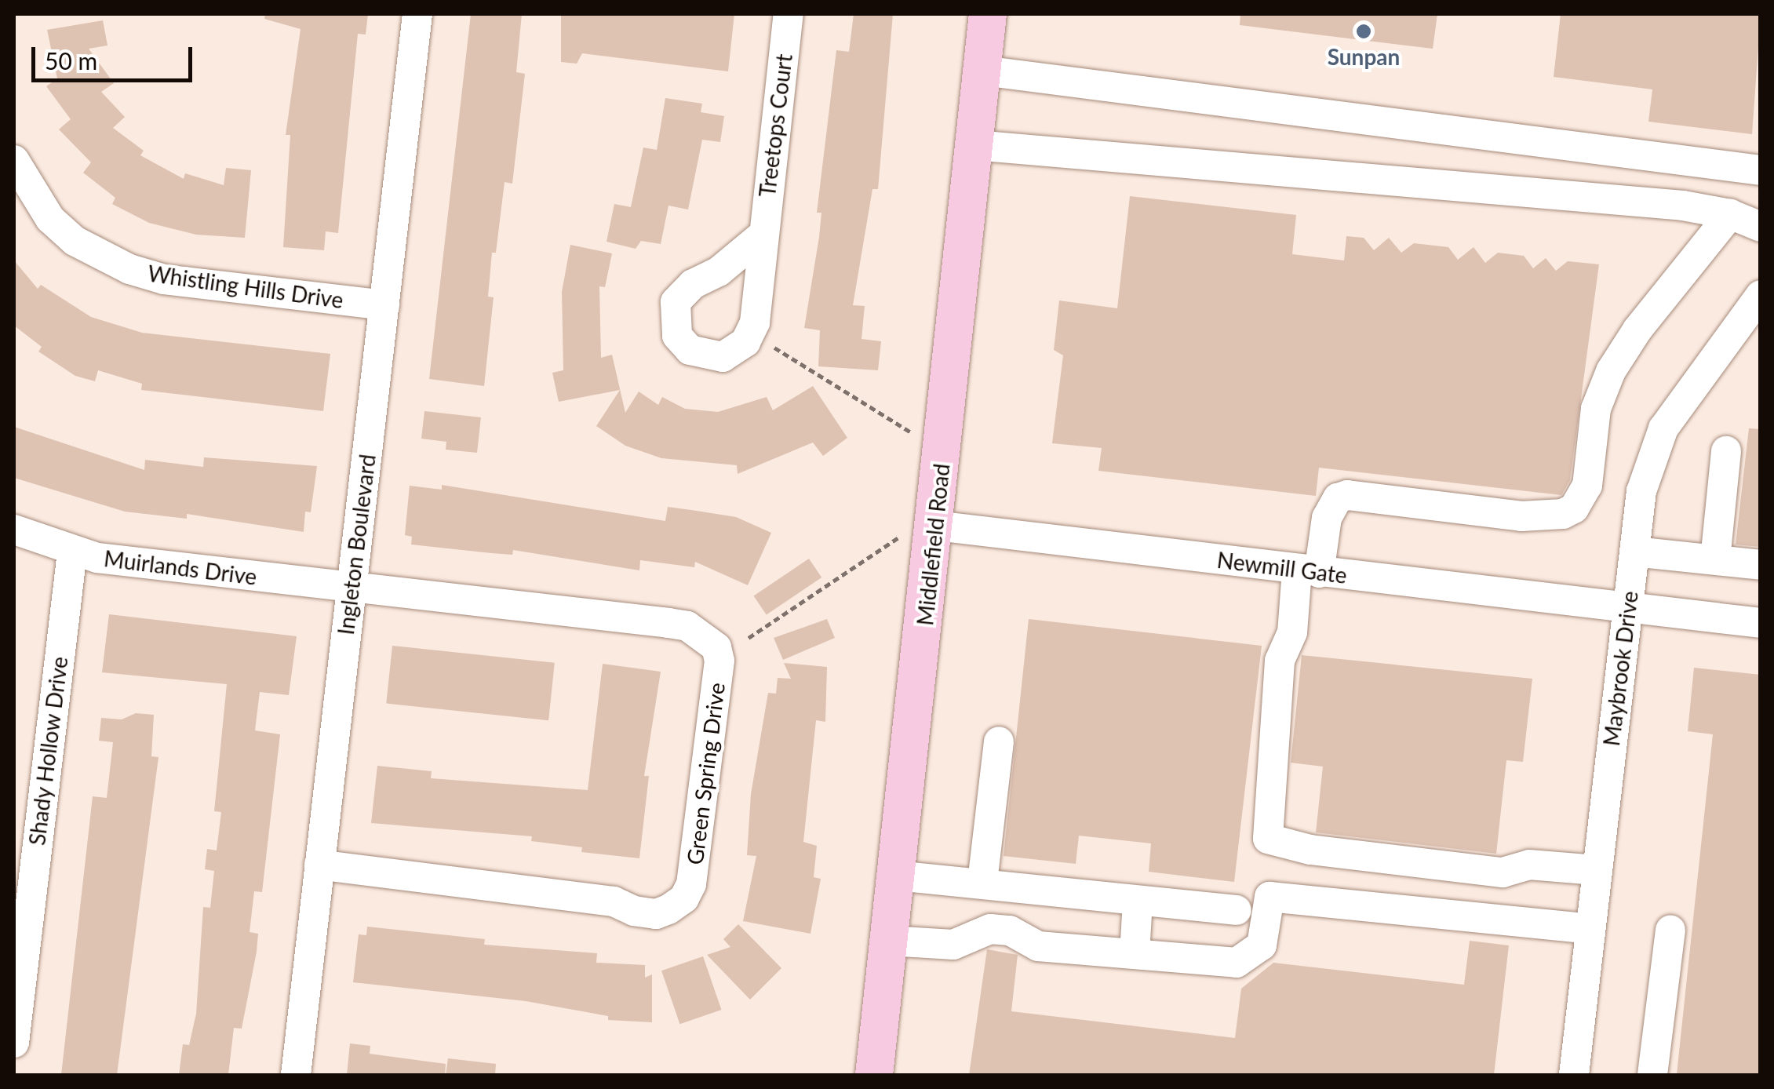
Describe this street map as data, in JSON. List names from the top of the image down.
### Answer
{
  "streets": {
    "main road": ["Middlefield Road"],
    "street": [
      "Treetops Court",
      "Whistling Hills Drive",
      "Ingleton Boulevard",
      "Muirlands Drive",
      "Newmill Gate",
      "Maybrook Drive",
      "Shady Hollow Drive",
      "Green Spring Drive"
    ]
  },
  "crossings": [
    ["Whistling Hills Drive", "Ingleton Boulevard"],
    ["Ingleton Boulevard", "Muirlands Drive"],
    ["Ingleton Boulevard", "Green Spring Drive"],
    ["Middlefield Road", "Newmill Gate"],
    ["Muirlands Drive", "Shady Hollow Drive"],
    ["Muirlands Drive", "Green Spring Drive"],
    ["Newmill Gate", "Maybrook Drive"]
  ],
  "places": ["Sunpan"],
  "scale_bar": "50 m"
}
